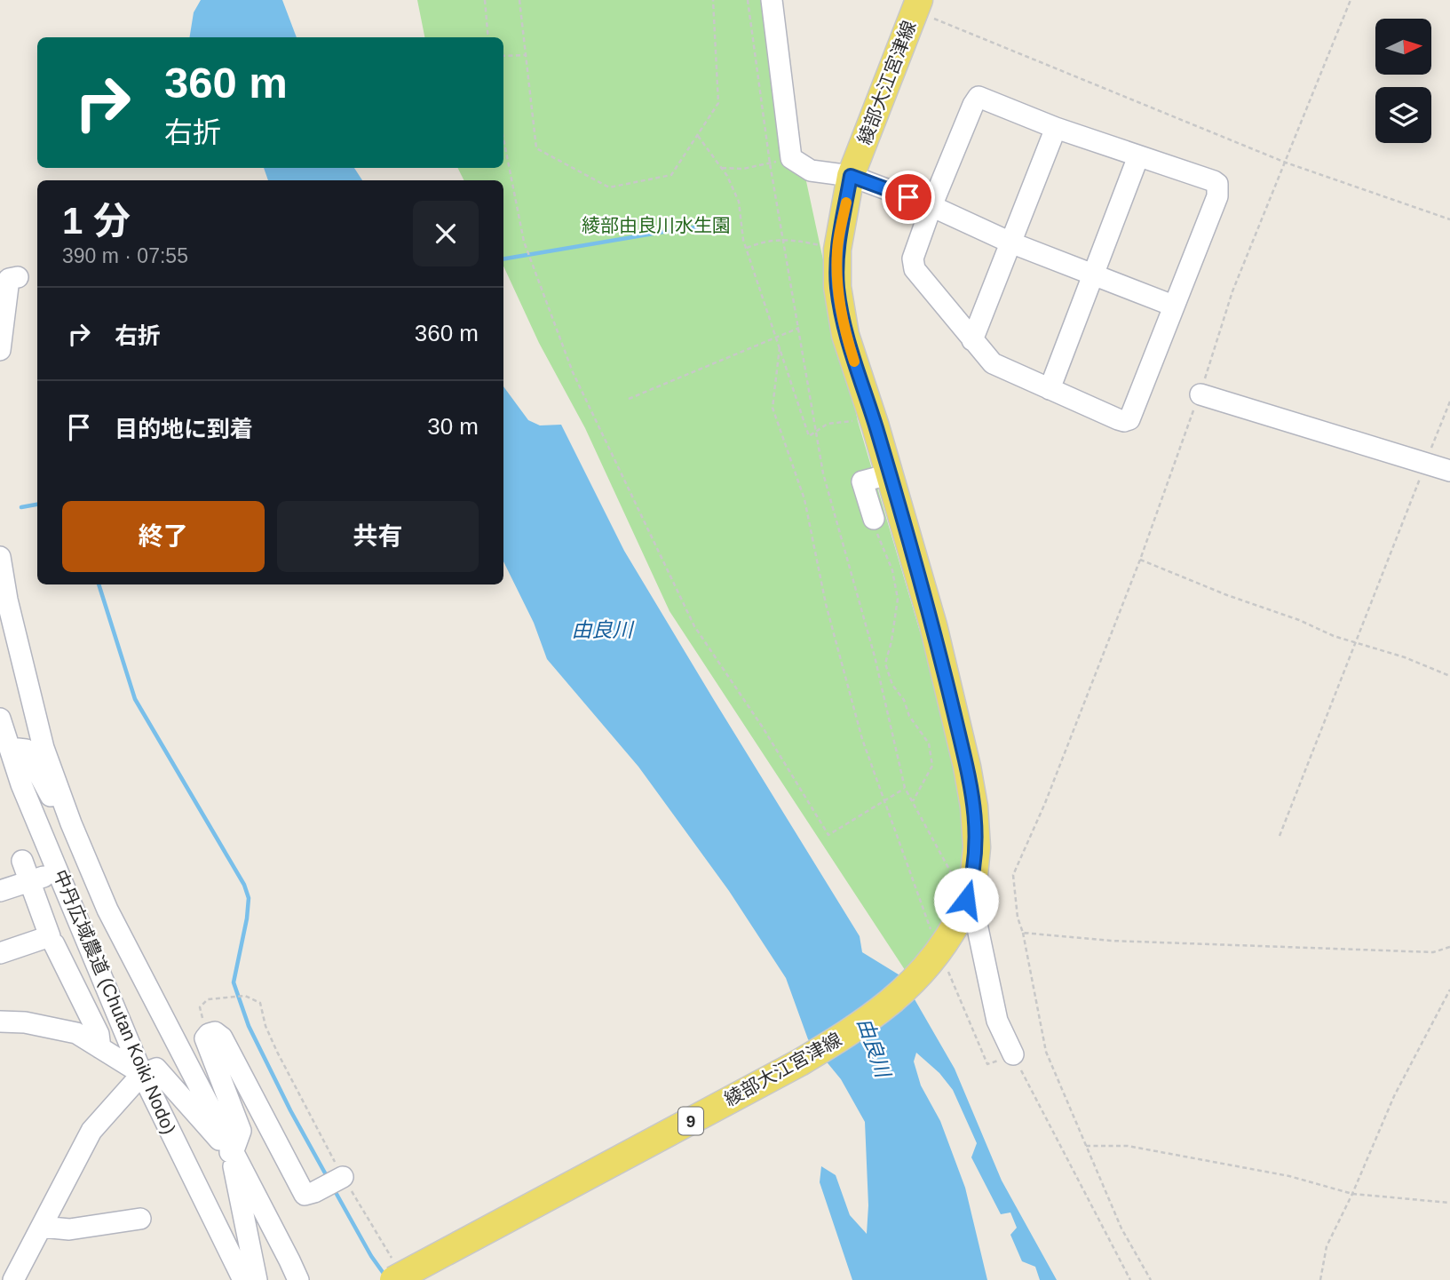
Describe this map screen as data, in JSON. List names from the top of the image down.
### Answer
{
  "streets": {
    "main road": ["綾部大江宮津線", "9"],
    "street": ["中丹広域農道 (Chutan Koiki Nodo)"]
  },
  "water": ["由良川"],
  "parks": ["綾部由良川水生園"],
  "north": "right",
  "page": {
    "turn": ["360 m", "右折"],
    "heading": ["1 分", "390 m · 07:55"],
    "list": [
      {
        "name": "右折",
        "value": "360 m"
      },
      {
        "name": "目的地に到着",
        "value": "30 m"
      }
    ],
    "buttons": ["終了", "共有"]
  }
}
